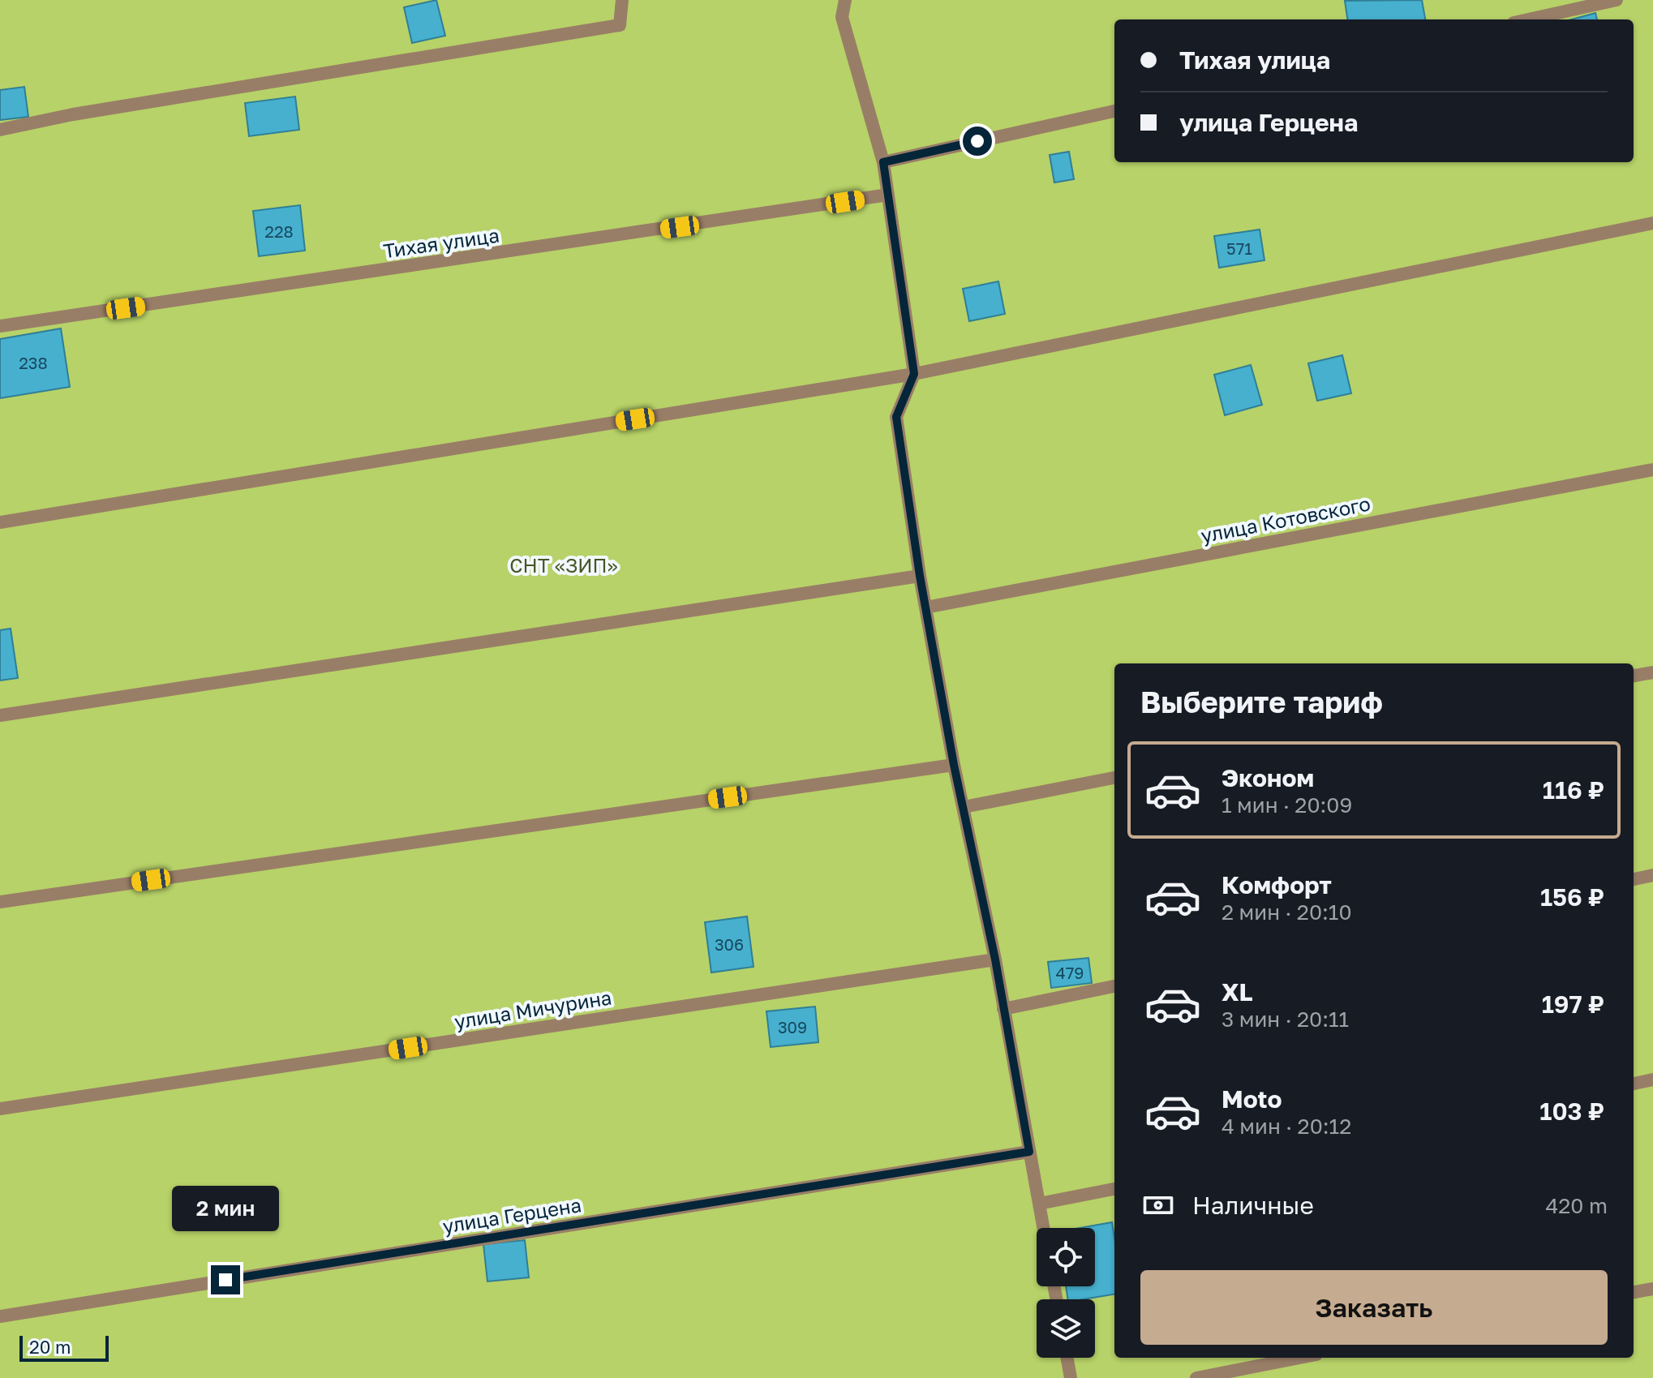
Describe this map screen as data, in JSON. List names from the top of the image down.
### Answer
{
  "streets": {
    "street": [
      "Тихая улица",
      "улица Котовского",
      "улица Мичурина",
      "улица Герцена"
    ]
  },
  "parks": ["СНТ «ЗИП»"],
  "house_numbers": [
    "228",
    "571",
    "238",
    "306",
    "479",
    "309"
  ],
  "scale_bar": "20 m",
  "page": {
    "banner": ["Тихая улица", "улица Герцена"],
    "heading": "Выберите тариф",
    "list": [
      {
        "name": "Эконом",
        "note": "1 мин · 20:09",
        "value": "116 ₽"
      },
      {
        "name": "Комфорт",
        "note": "2 мин · 20:10",
        "value": "156 ₽"
      },
      {
        "name": "XL",
        "note": "3 мин · 20:11",
        "value": "197 ₽"
      },
      {
        "name": "Moto",
        "note": "4 мин · 20:12",
        "value": "103 ₽"
      }
    ],
    "pay": ["Наличные", "420 m"],
    "bubble": "2 мин",
    "buttons": "Заказать",
    "scale": "20 m"
  }
}
